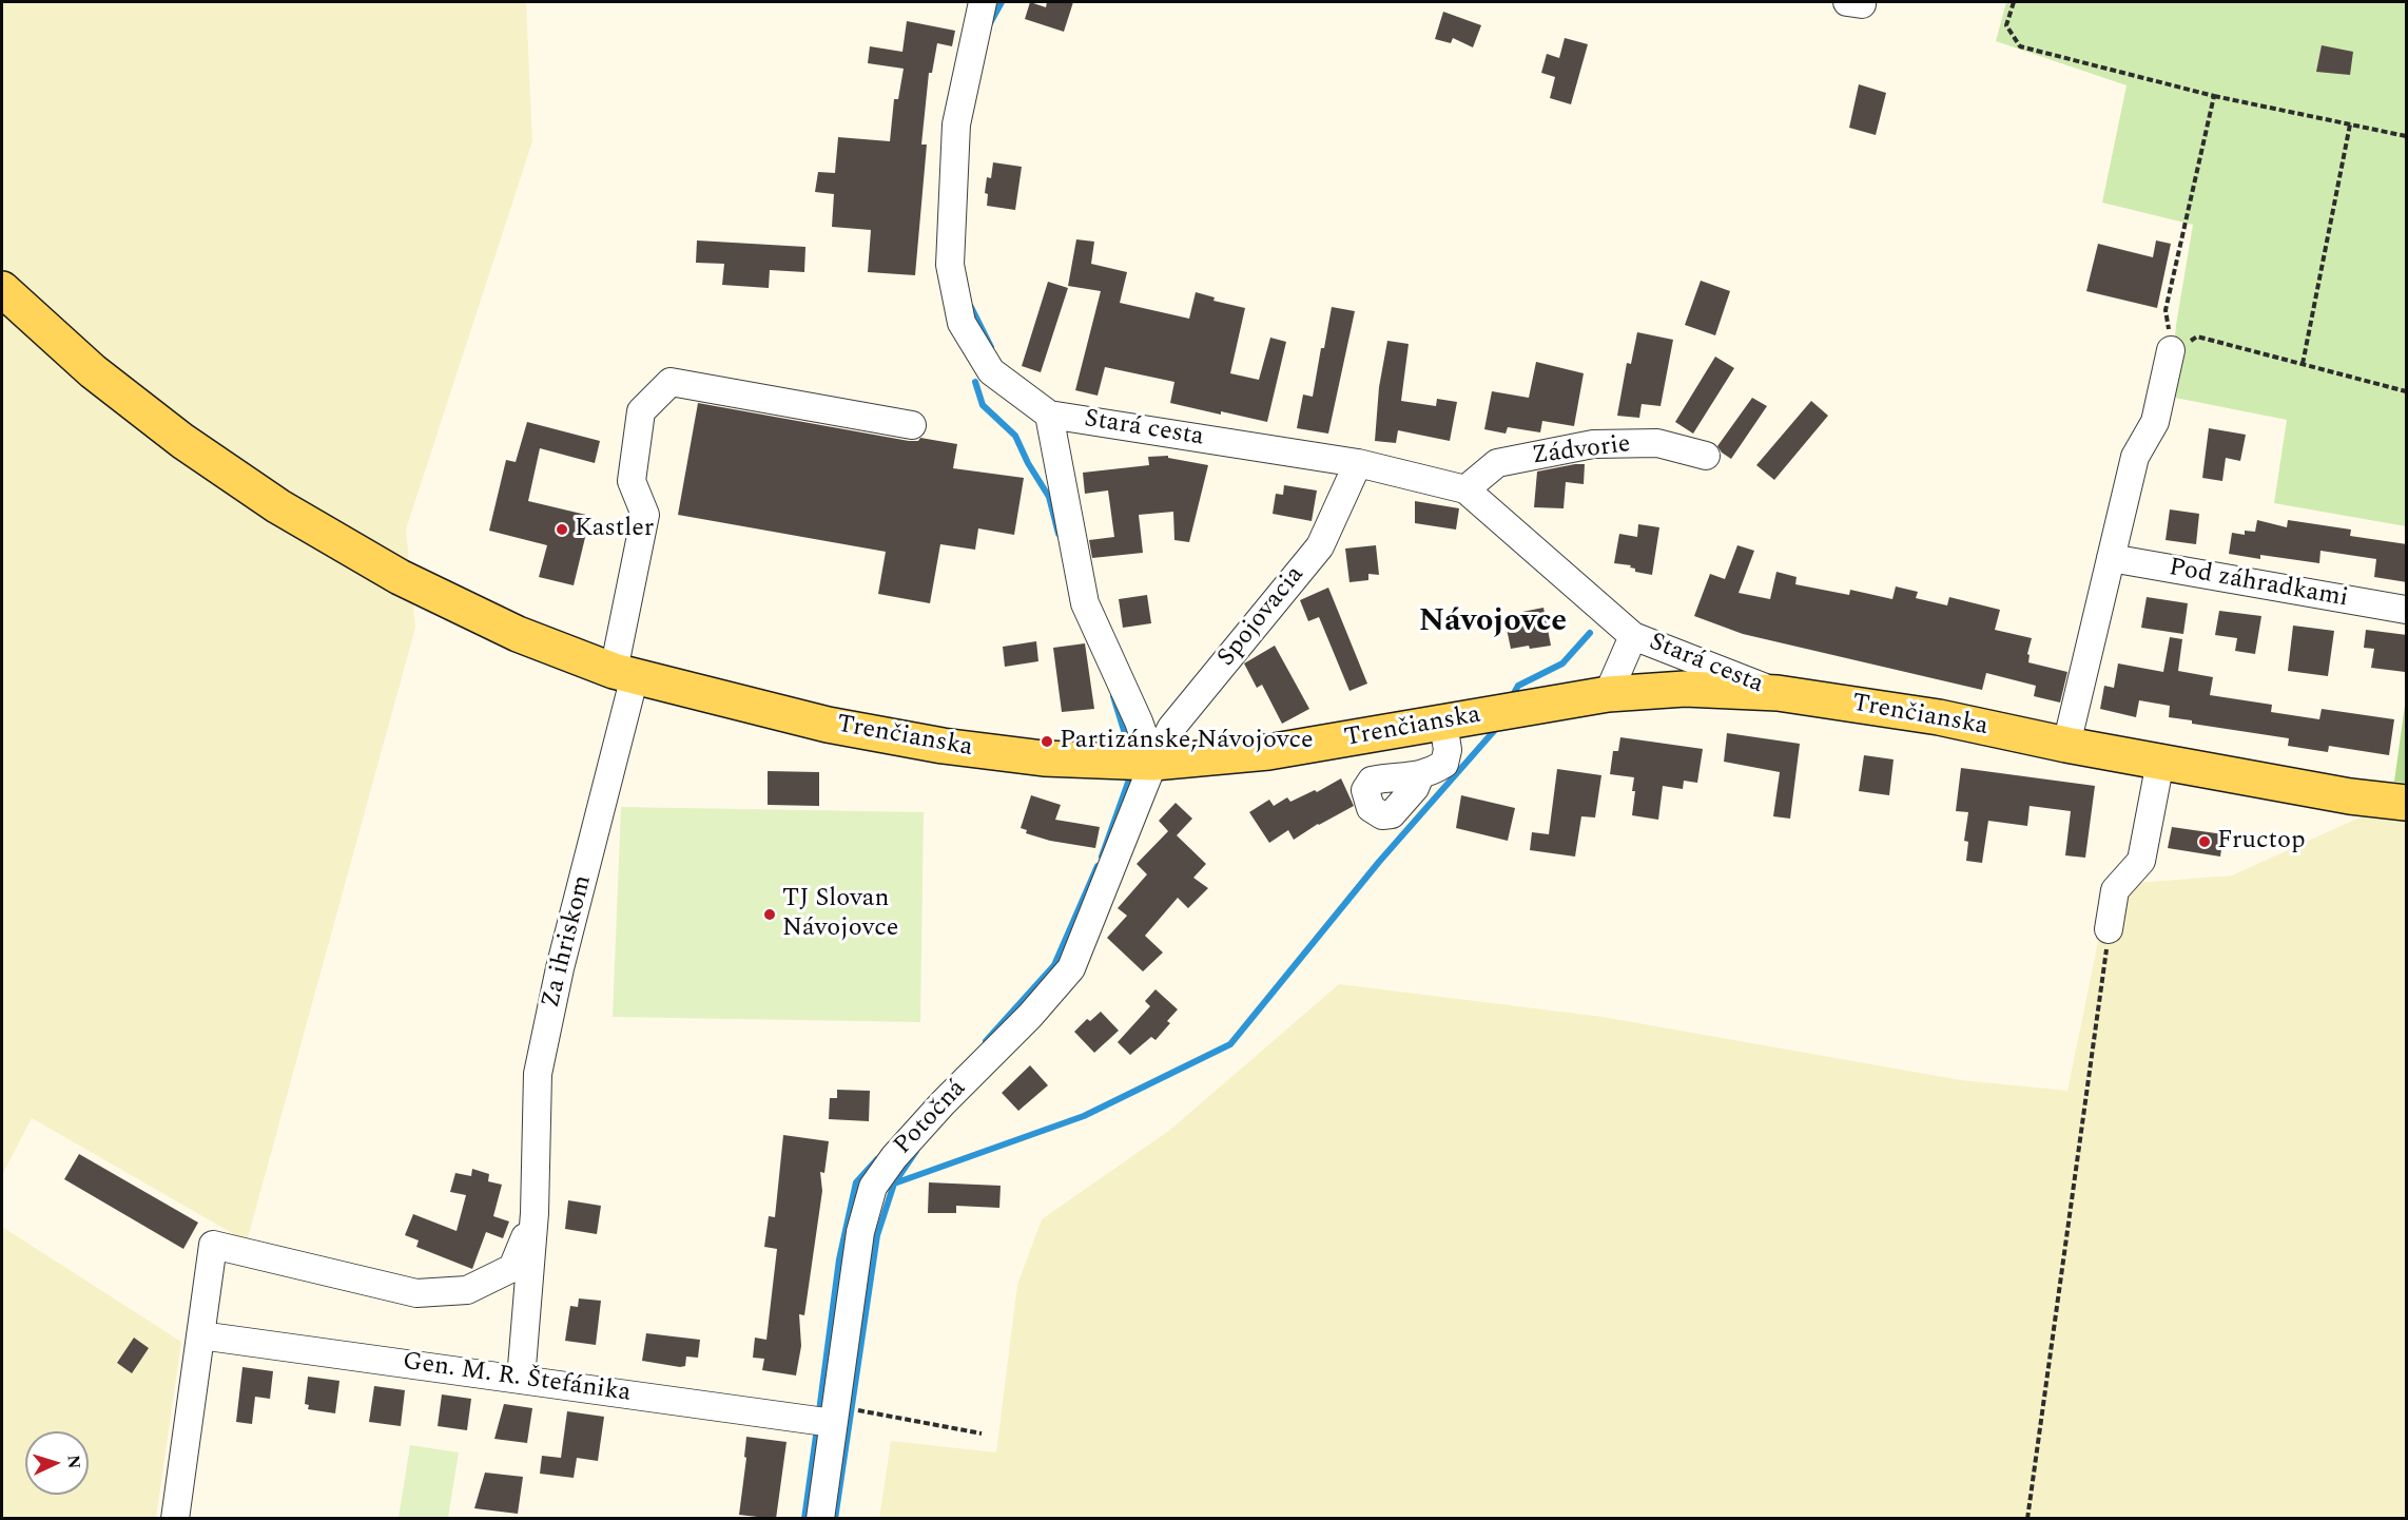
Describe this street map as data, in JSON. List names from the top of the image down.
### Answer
{
  "streets": {
    "main road": ["Trenčianska"],
    "street": [
      "Stará cesta",
      "Zádvorie",
      "Pod záhradkami",
      "Spojovacia",
      "Za ihriskom",
      "Potočná",
      "Gen. M. R. Štefánika"
    ]
  },
  "crossings": [
    ["Stará cesta", "Zádvorie"],
    ["Stará cesta", "Spojovacia"],
    ["Stará cesta", "Trenčianska"],
    ["Spojovacia", "Trenčianska"],
    ["Spojovacia", "Potočná"],
    ["Trenčianska", "Za ihriskom"],
    ["Trenčianska", "Potočná"],
    ["Za ihriskom", "Gen. M. R. Štefánika"],
    ["Potočná", "Gen. M. R. Štefánika"]
  ],
  "districts": ["Návojovce"],
  "places": [
    "Kastler",
    "Partizánske,Návojovce",
    "Fructop",
    "TJ Slovan Návojovce"
  ],
  "north": "right"
}
